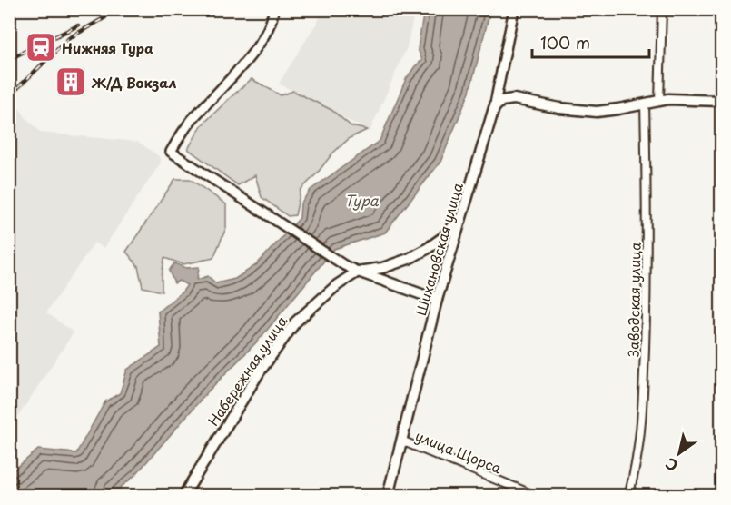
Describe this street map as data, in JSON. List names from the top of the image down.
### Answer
{
  "streets": {
    "main road": ["Шихановская улица", "Набережная улица"],
    "street": ["Заводская улица", "улица Щорса"]
  },
  "crossings": [
    ["Шихановская улица", "Набережная улица"],
    ["Шихановская улица", "улица Щорса"]
  ],
  "water": ["Тура"],
  "places": {
    "station": ["Нижняя Тура"],
    "building": ["Ж/Д Вокзал"]
  },
  "scale_bar": "100 m",
  "north": "bottom left"
}
